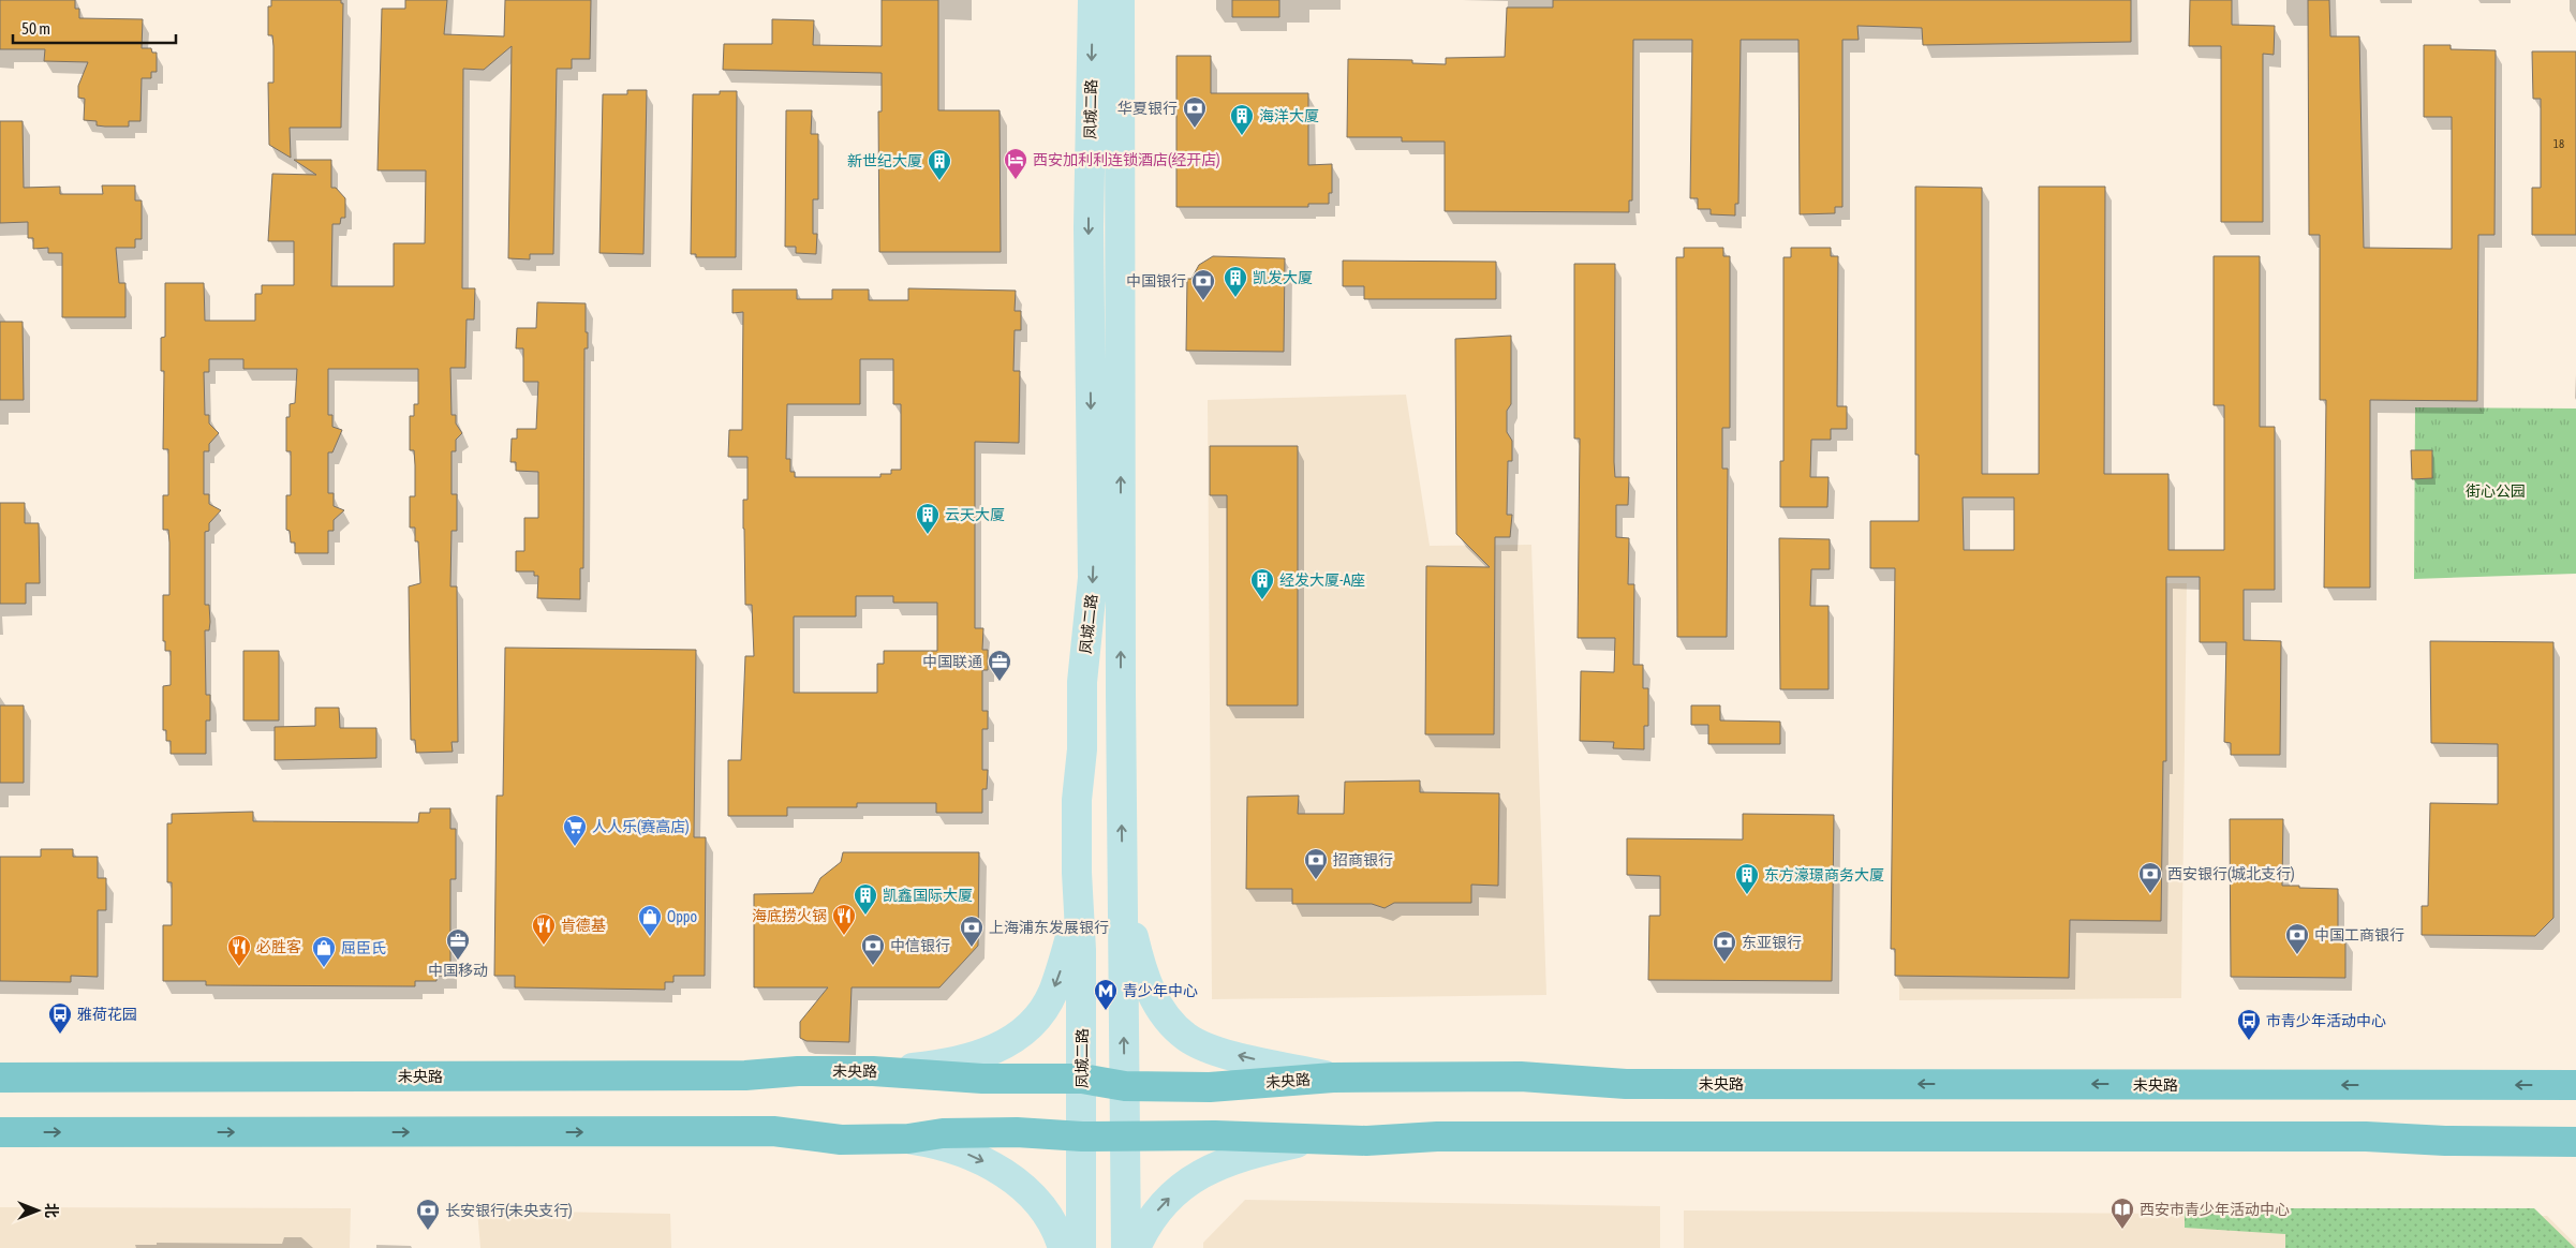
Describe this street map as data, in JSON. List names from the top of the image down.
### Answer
{
  "streets": {
    "main road": ["凤城二路", "未央路"]
  },
  "crossings": [
    ["凤城二路", "未央路"]
  ],
  "parks": ["街心公园"],
  "places": {
    "bank": [
      "华夏银行",
      "中国银行",
      "招商银行",
      "西安银行(城北支行)",
      "上海浦东发展银行",
      "中国工商银行",
      "东亚银行",
      "中信银行",
      "长安银行(未央支行)"
    ],
    "building": [
      "海洋大厦",
      "新世纪大厦",
      "凯发大厦",
      "云天大厦",
      "经发大厦-A座",
      "东方濠璟商务大厦",
      "凯鑫国际大厦"
    ],
    "hotel": ["西安加利利连锁酒店(经开店)"],
    "office": ["中国联通", "中国移动"],
    "supermarket": ["人人乐(赛高店)"],
    "restaurant": ["海底捞火锅", "肯德基", "必胜客"],
    "shop": ["Oppo", "屈臣氏"],
    "metro station": ["青少年中心"],
    "bus stop": ["雅荷花园", "市青少年活动中心"],
    "library": ["西安市青少年活动中心"]
  },
  "house_numbers": ["18"],
  "scale_bar": "50 m",
  "north": "right"
}
